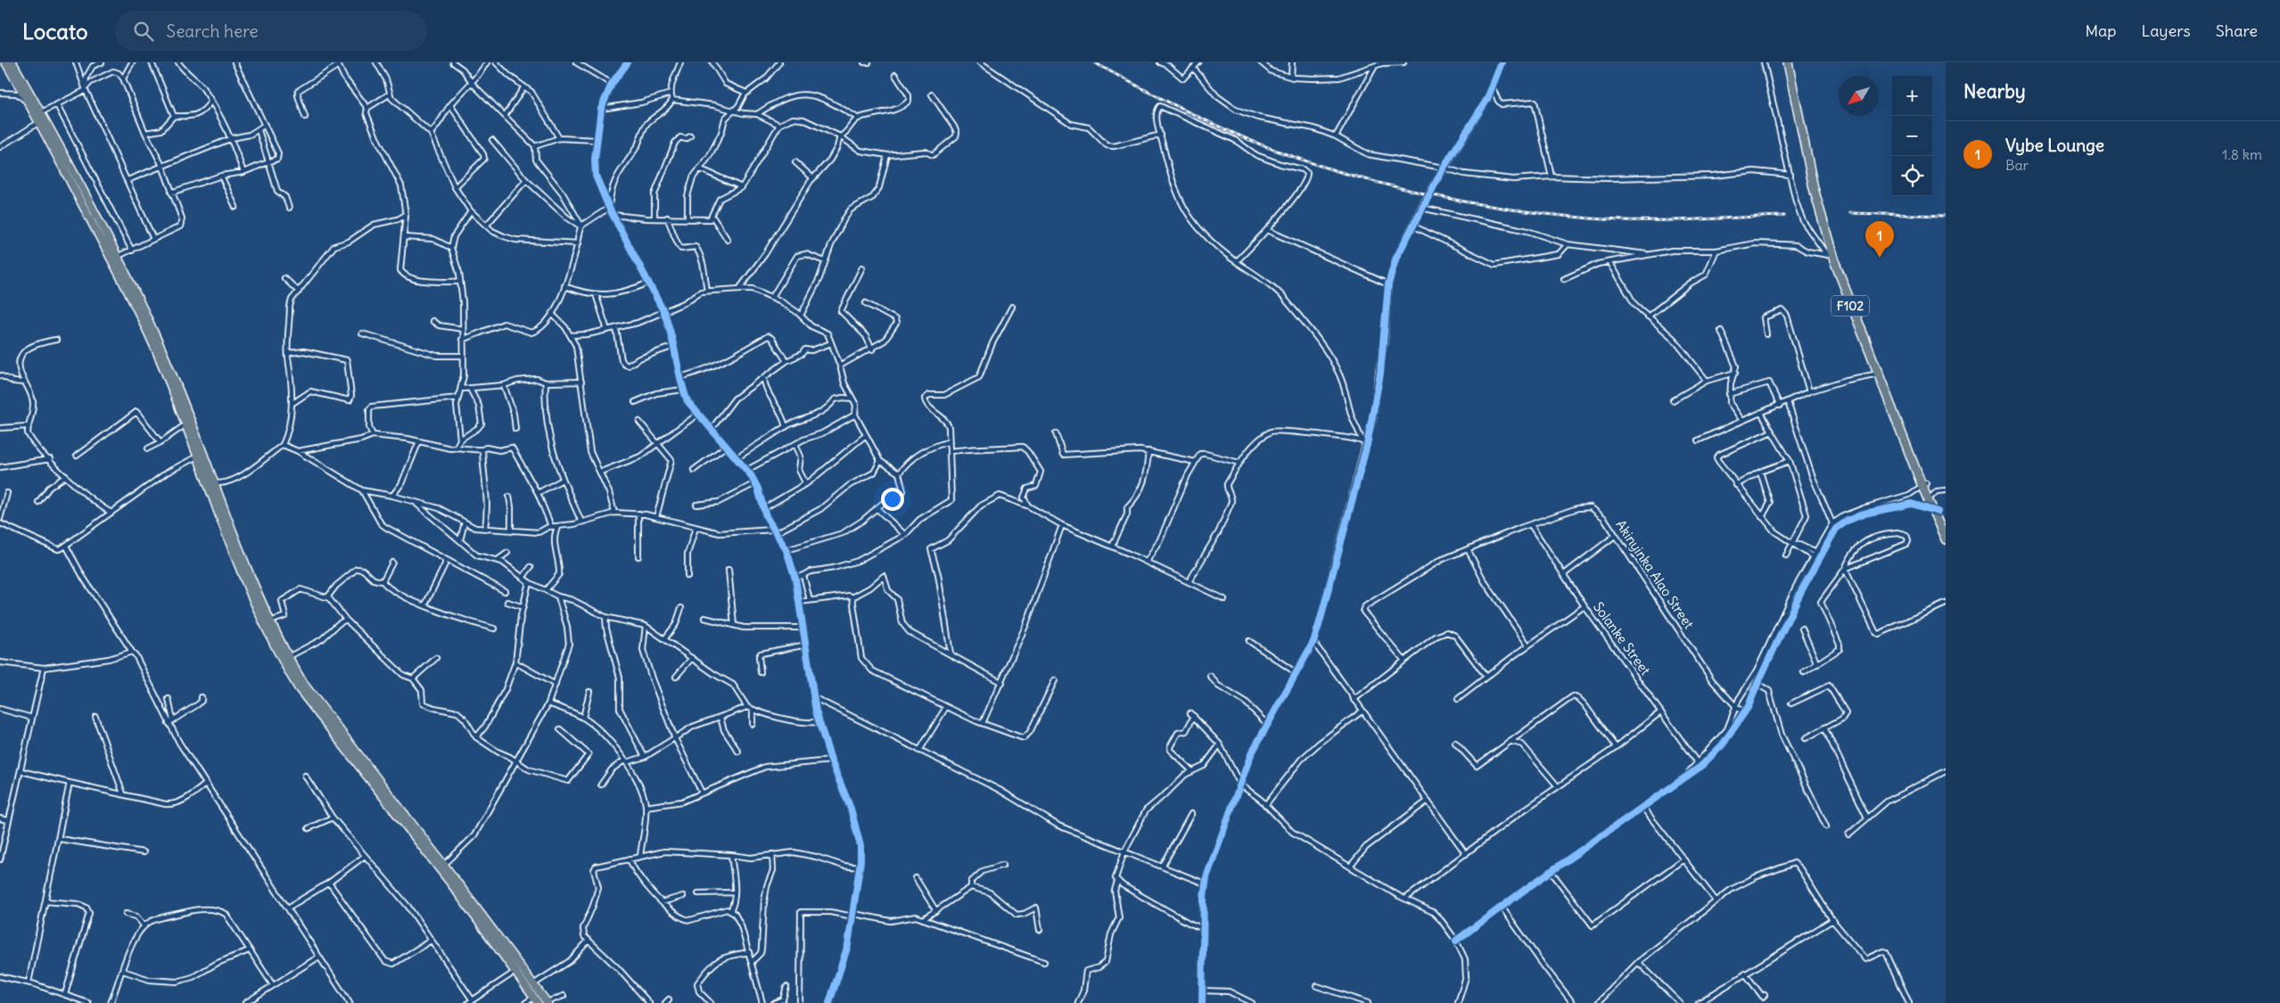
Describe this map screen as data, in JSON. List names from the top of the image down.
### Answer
{
  "streets": {
    "highway": ["F102"],
    "street": ["Akinyinka Alao Street", "Solanke Street"]
  },
  "crossings": [
    ["Akinyinka Alao Street", "Solanke Street"]
  ],
  "north": "bottom left",
  "page": {
    "header": "Locato",
    "search": "Search here",
    "nav": ["Map", "Layers", "Share"],
    "heading": "Nearby",
    "map_buttons": ["+", "−"],
    "list": [
      {
        "mark": "1",
        "name": "Vybe Lounge",
        "note": "Bar",
        "value": "1.8 km"
      }
    ],
    "pins": "1"
  }
}
